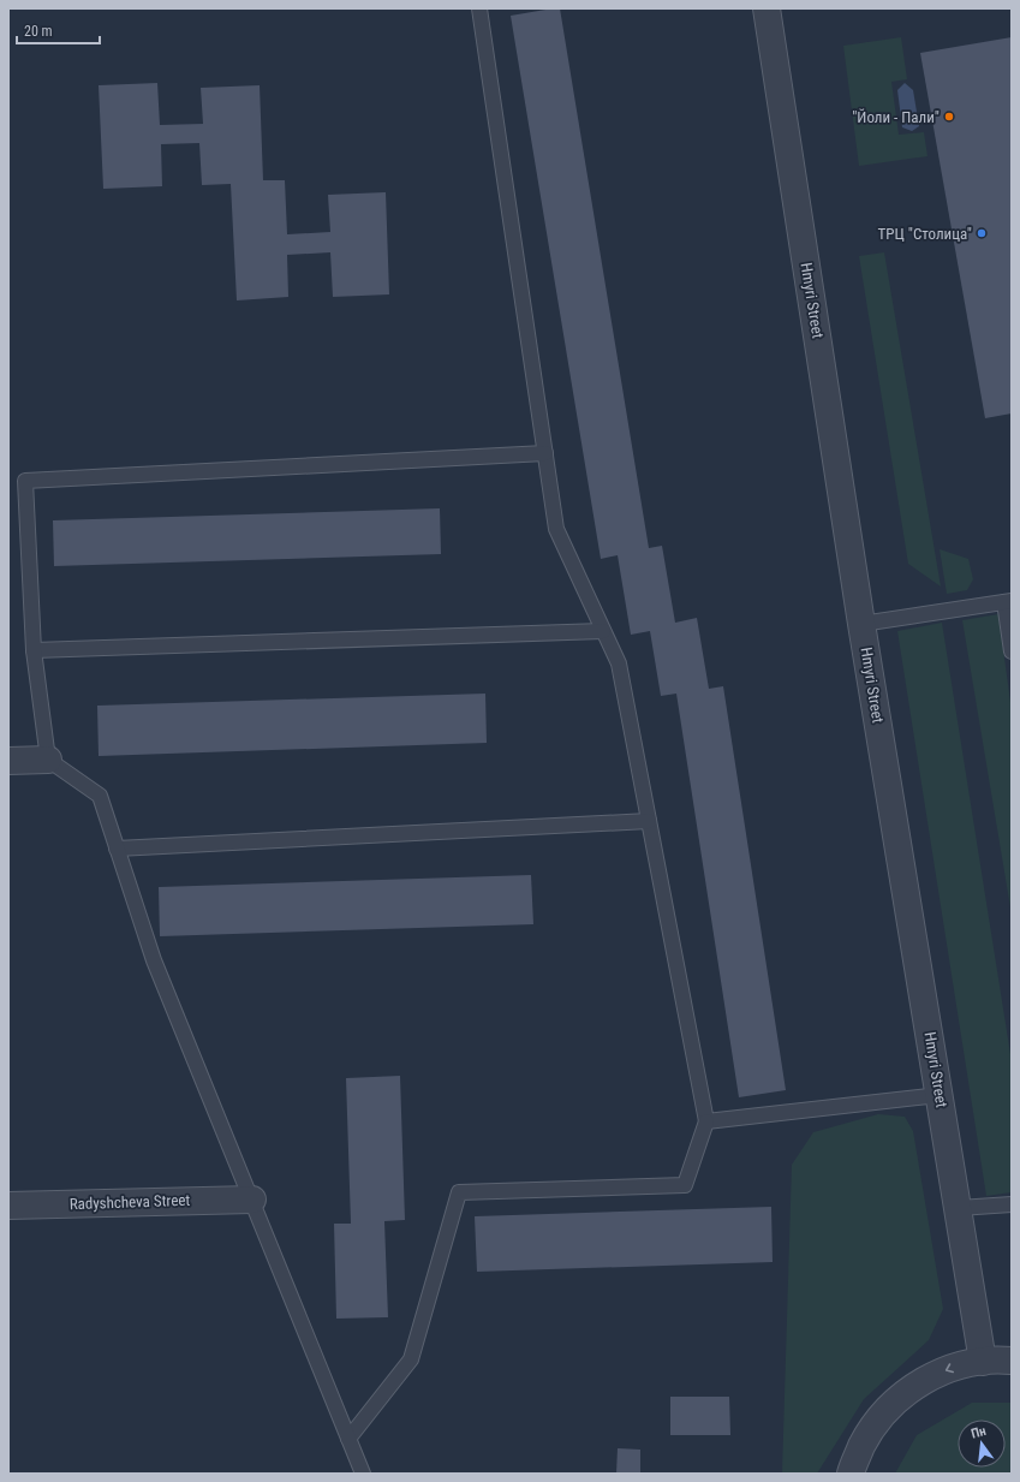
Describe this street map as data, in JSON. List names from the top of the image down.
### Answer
{
  "streets": {
    "street": ["Hmyri Street", "Radyshcheva Street"]
  },
  "places": ["\"Йоли - Пали\"", "ТРЦ \"Столица\""],
  "scale_bar": "20 m",
  "north": "top"
}
